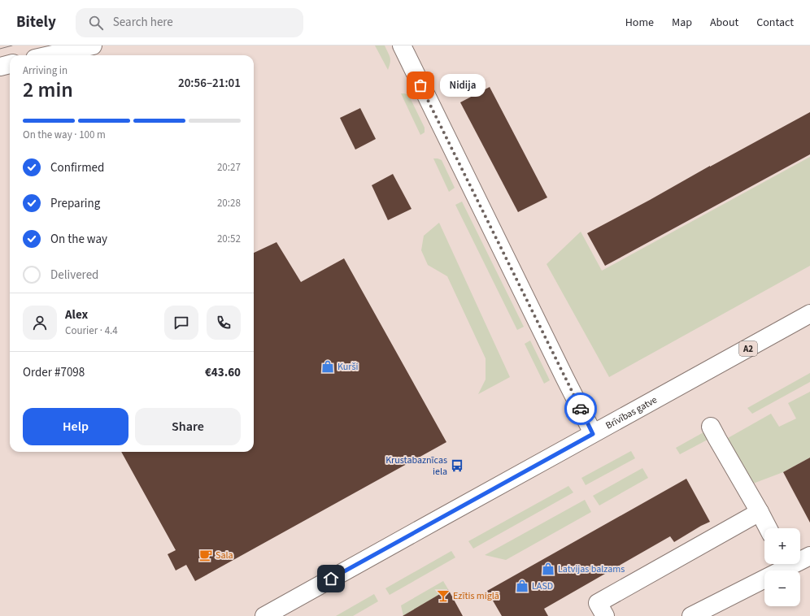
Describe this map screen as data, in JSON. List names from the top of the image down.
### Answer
{
  "streets": {
    "main road": ["A2", "Brīvības gatve"]
  },
  "places": {
    "other": ["Nidija"],
    "shop": ["Kurši", "Latvijas balzams", "LASD"],
    "bus stop": ["Krustabaznīcas iela"],
    "cafe": ["Sala"],
    "bar": ["Ezītis miglā"]
  },
  "page": {
    "header": "Bitely",
    "search": "Search here",
    "nav": [
      "Home",
      "Map",
      "About",
      "Contact"
    ],
    "heading": ["2 min", "Arriving in", "20:56–21:01"],
    "panel": [
      "Alex",
      "Courier · 4.4",
      "Order #7098",
      "€43.60"
    ],
    "bubble": "Nidija",
    "bar": "On the way · 100 m",
    "list": [
      ["Confirmed", "20:27"],
      ["Preparing", "20:28"],
      ["On the way", "20:52"],
      "Delivered"
    ],
    "buttons": ["Help", "Share"],
    "map_buttons": ["+", "−"]
  }
}
